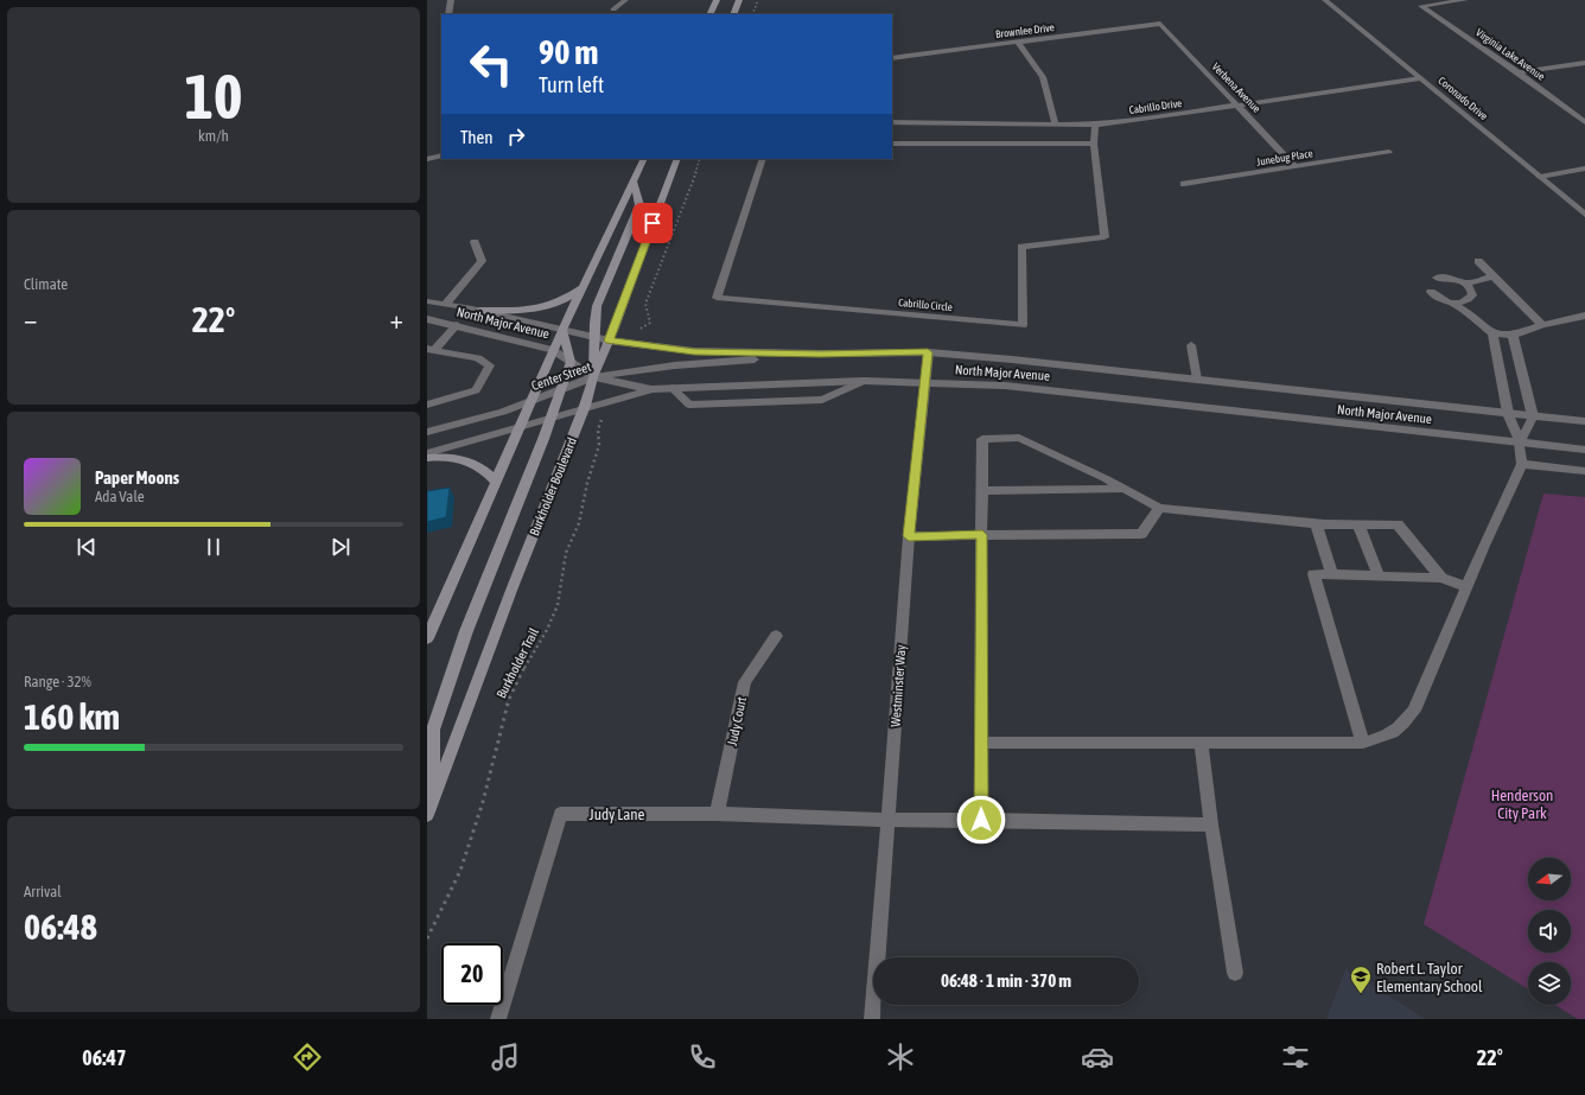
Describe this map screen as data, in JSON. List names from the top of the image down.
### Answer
{
  "streets": {
    "main road": ["Burkholder Boulevard"],
    "street": [
      "Brownlee Drive",
      "Virginia Lake Avenue",
      "Verbena Avenue",
      "Coronado Drive",
      "Cabrillo Drive",
      "Junebug Place",
      "Cabrillo Circle",
      "North Major Avenue",
      "Center Street",
      "Westminster Way",
      "Judy Court",
      "Judy Lane"
    ],
    "path": ["Burkholder Trail"]
  },
  "crossings": [
    ["Brownlee Drive", "Verbena Avenue"],
    ["Verbena Avenue", "Cabrillo Drive"],
    ["Verbena Avenue", "Junebug Place"],
    ["Coronado Drive", "Cabrillo Drive"],
    ["Cabrillo Drive", "Cabrillo Circle"],
    ["North Major Avenue", "Center Street"],
    ["North Major Avenue", "Burkholder Boulevard"],
    ["North Major Avenue", "Westminster Way"],
    ["Center Street", "Burkholder Boulevard"],
    ["Westminster Way", "Judy Lane"],
    ["Judy Court", "Judy Lane"]
  ],
  "parks": ["Henderson City Park"],
  "places": {
    "school or university": ["Robert L. Taylor Elementary School"]
  },
  "north": "left",
  "page": {
    "tile": [
      ["10", "km/h"],
      "Climate",
      ["Range · 32%", "160 km"],
      ["Arrival", "06:48"]
    ],
    "turn": ["90 m", "Turn left"],
    "then": "Then",
    "heat": ["−", "22°", "+"],
    "song": ["Paper Moons", "Ada Vale"],
    "limit": "20",
    "trip": "06:48 · 1 min · 370 m",
    "tabs": ["06:47", "22°"]
  }
}
